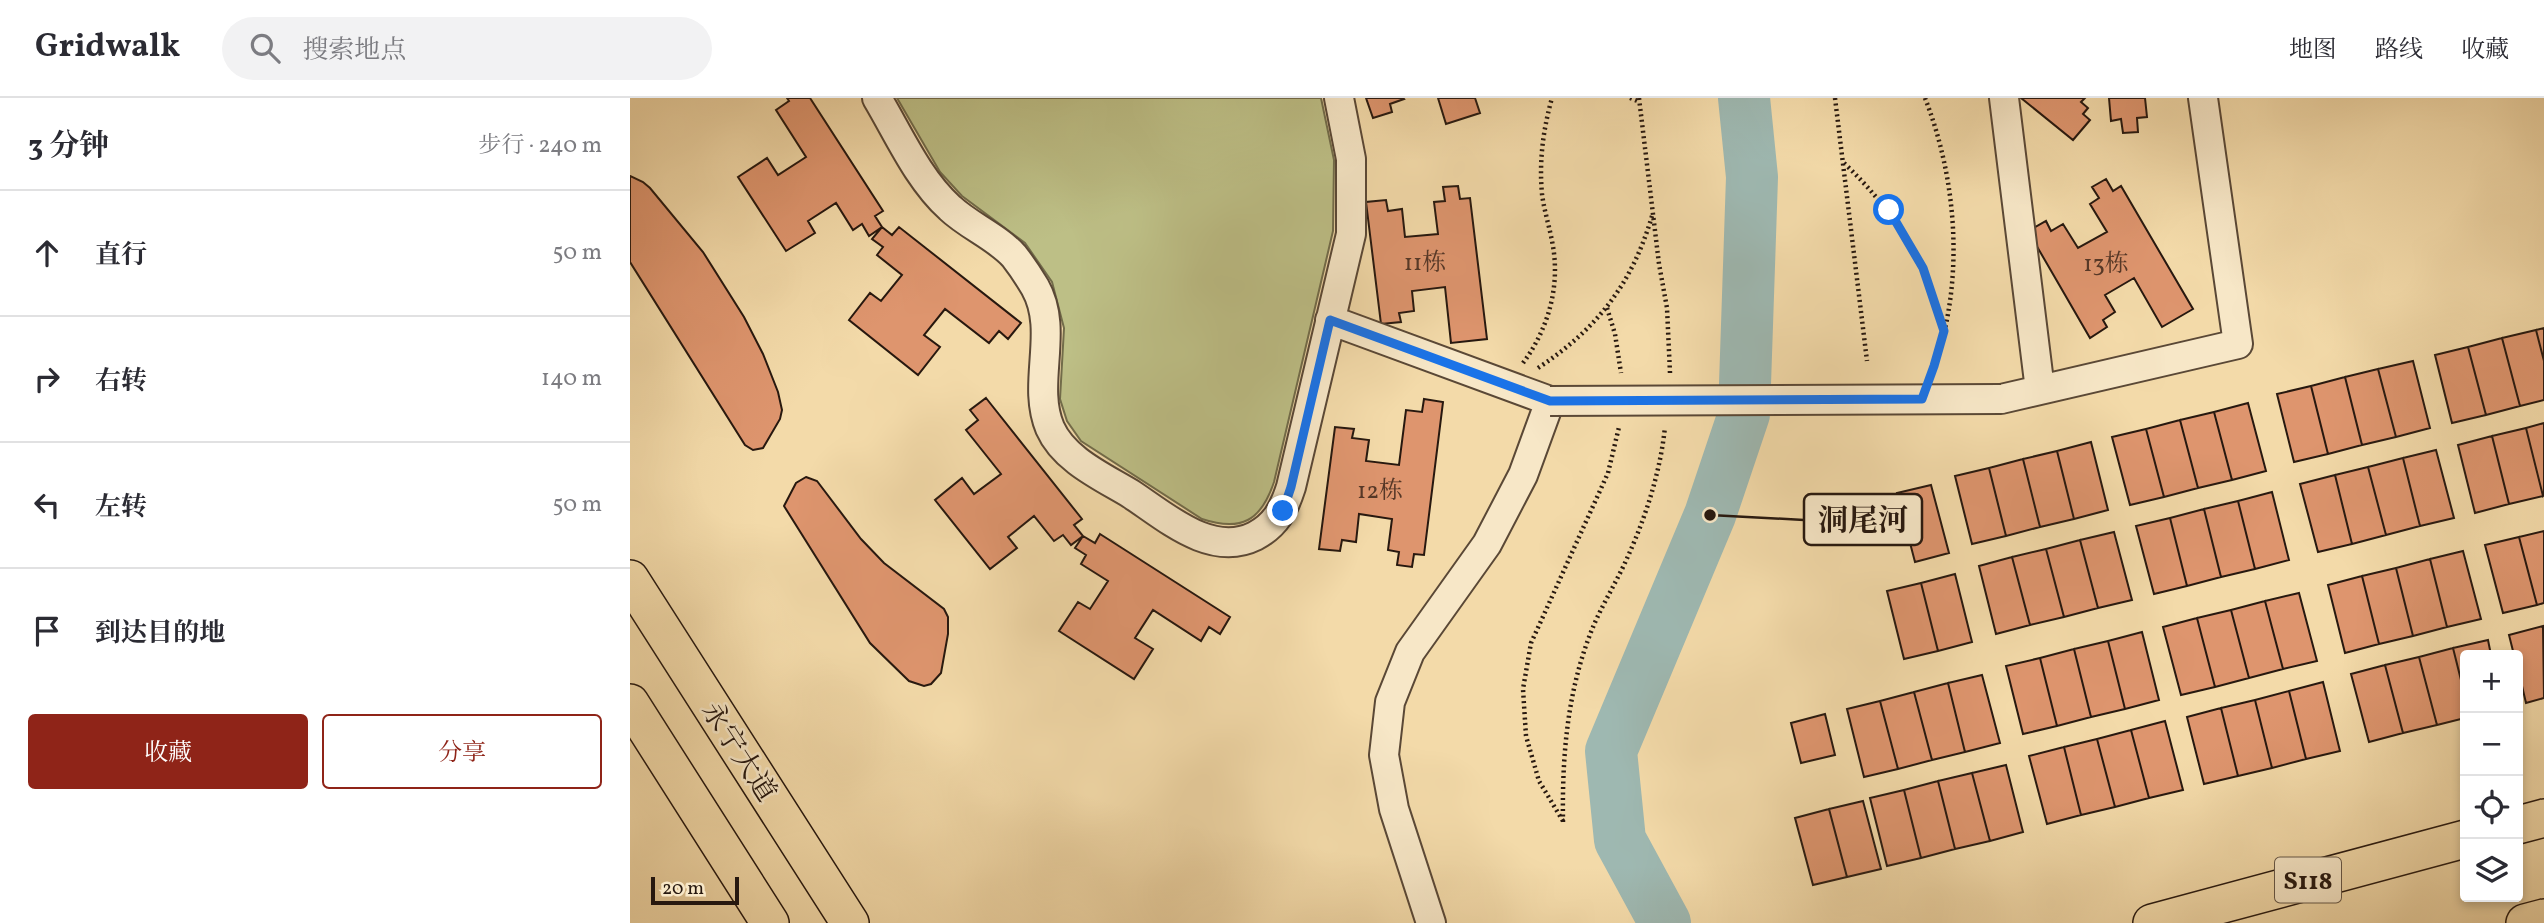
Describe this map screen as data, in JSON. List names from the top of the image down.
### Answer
{
  "streets": {
    "main road": ["永宁大道", "S118"]
  },
  "places": ["洞尾河"],
  "house_numbers": ["11栋", "13栋", "12栋"],
  "scale_bar": "20 m",
  "page": {
    "header": "Gridwalk",
    "search": "搜索地点",
    "nav": ["地图", "路线", "收藏"],
    "heading": ["3 分钟", "步行 · 240 m"],
    "list": [
      ["直行", "50 m"],
      ["右转", "140 m"],
      ["左转", "50 m"],
      "到达目的地"
    ],
    "map_buttons": ["+", "−"],
    "buttons": ["收藏", "分享"],
    "scale": "20 m"
  }
}
